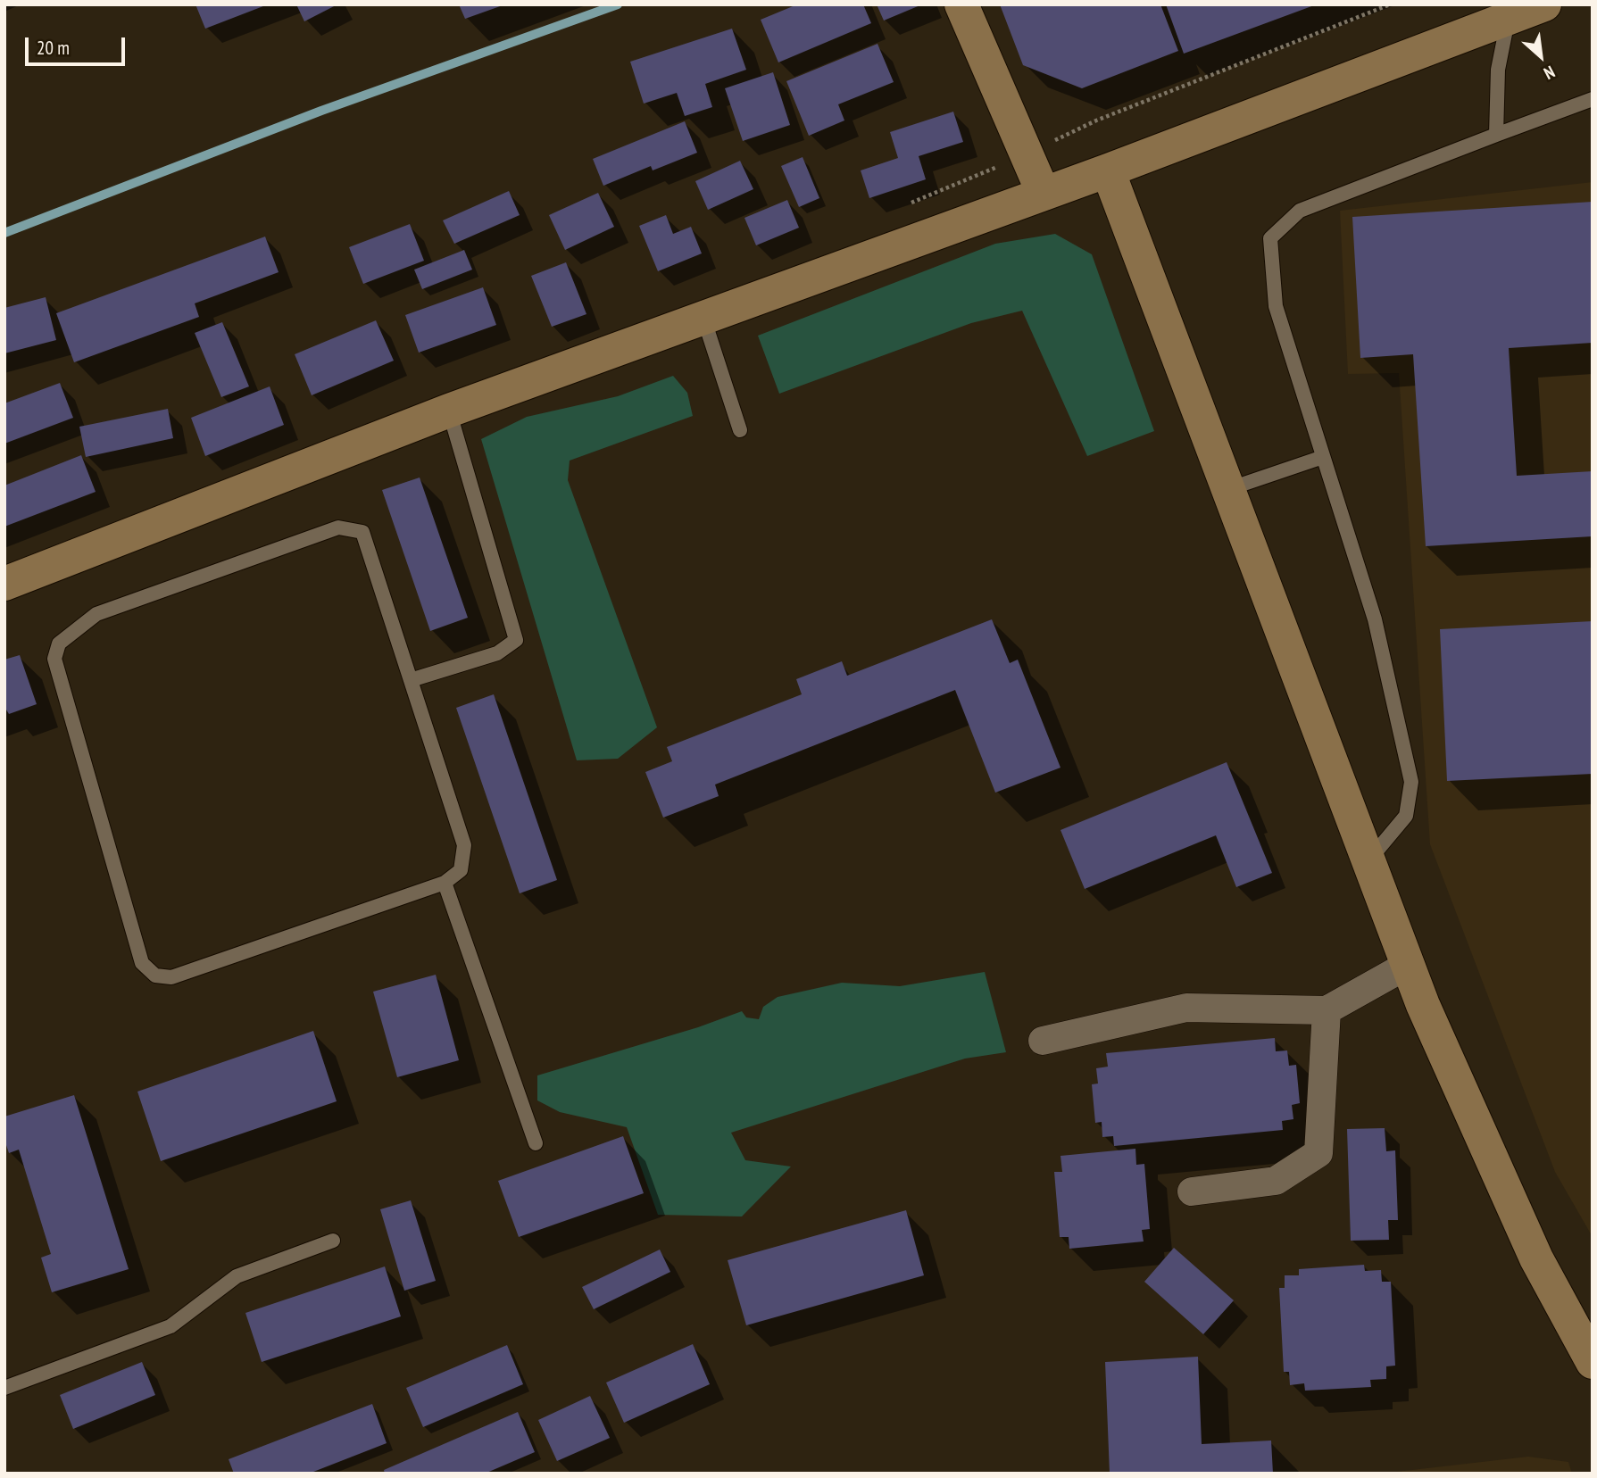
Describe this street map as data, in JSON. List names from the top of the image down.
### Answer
{
  "scale_bar": "20 m",
  "north": "bottom right"
}
